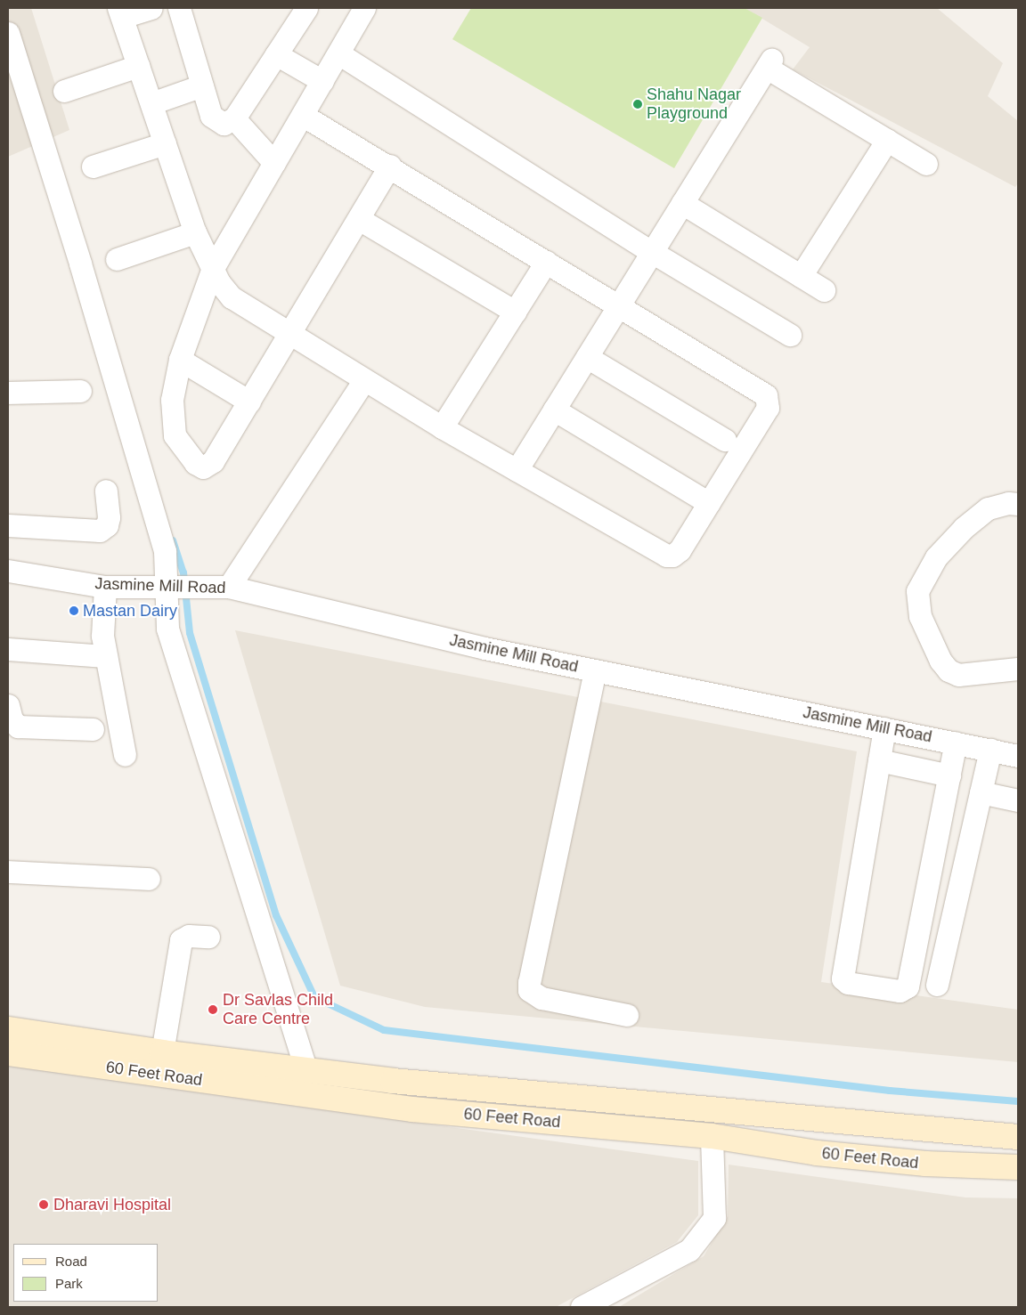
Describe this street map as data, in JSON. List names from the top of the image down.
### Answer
{
  "streets": {
    "main road": ["60 Feet Road"],
    "street": ["Jasmine Mill Road"]
  },
  "places": [
    "Shahu Nagar Playground",
    "Mastan Dairy",
    "Dr Savlas Child Care Centre",
    "Dharavi Hospital"
  ],
  "legend": ["Road", "Park"]
}
